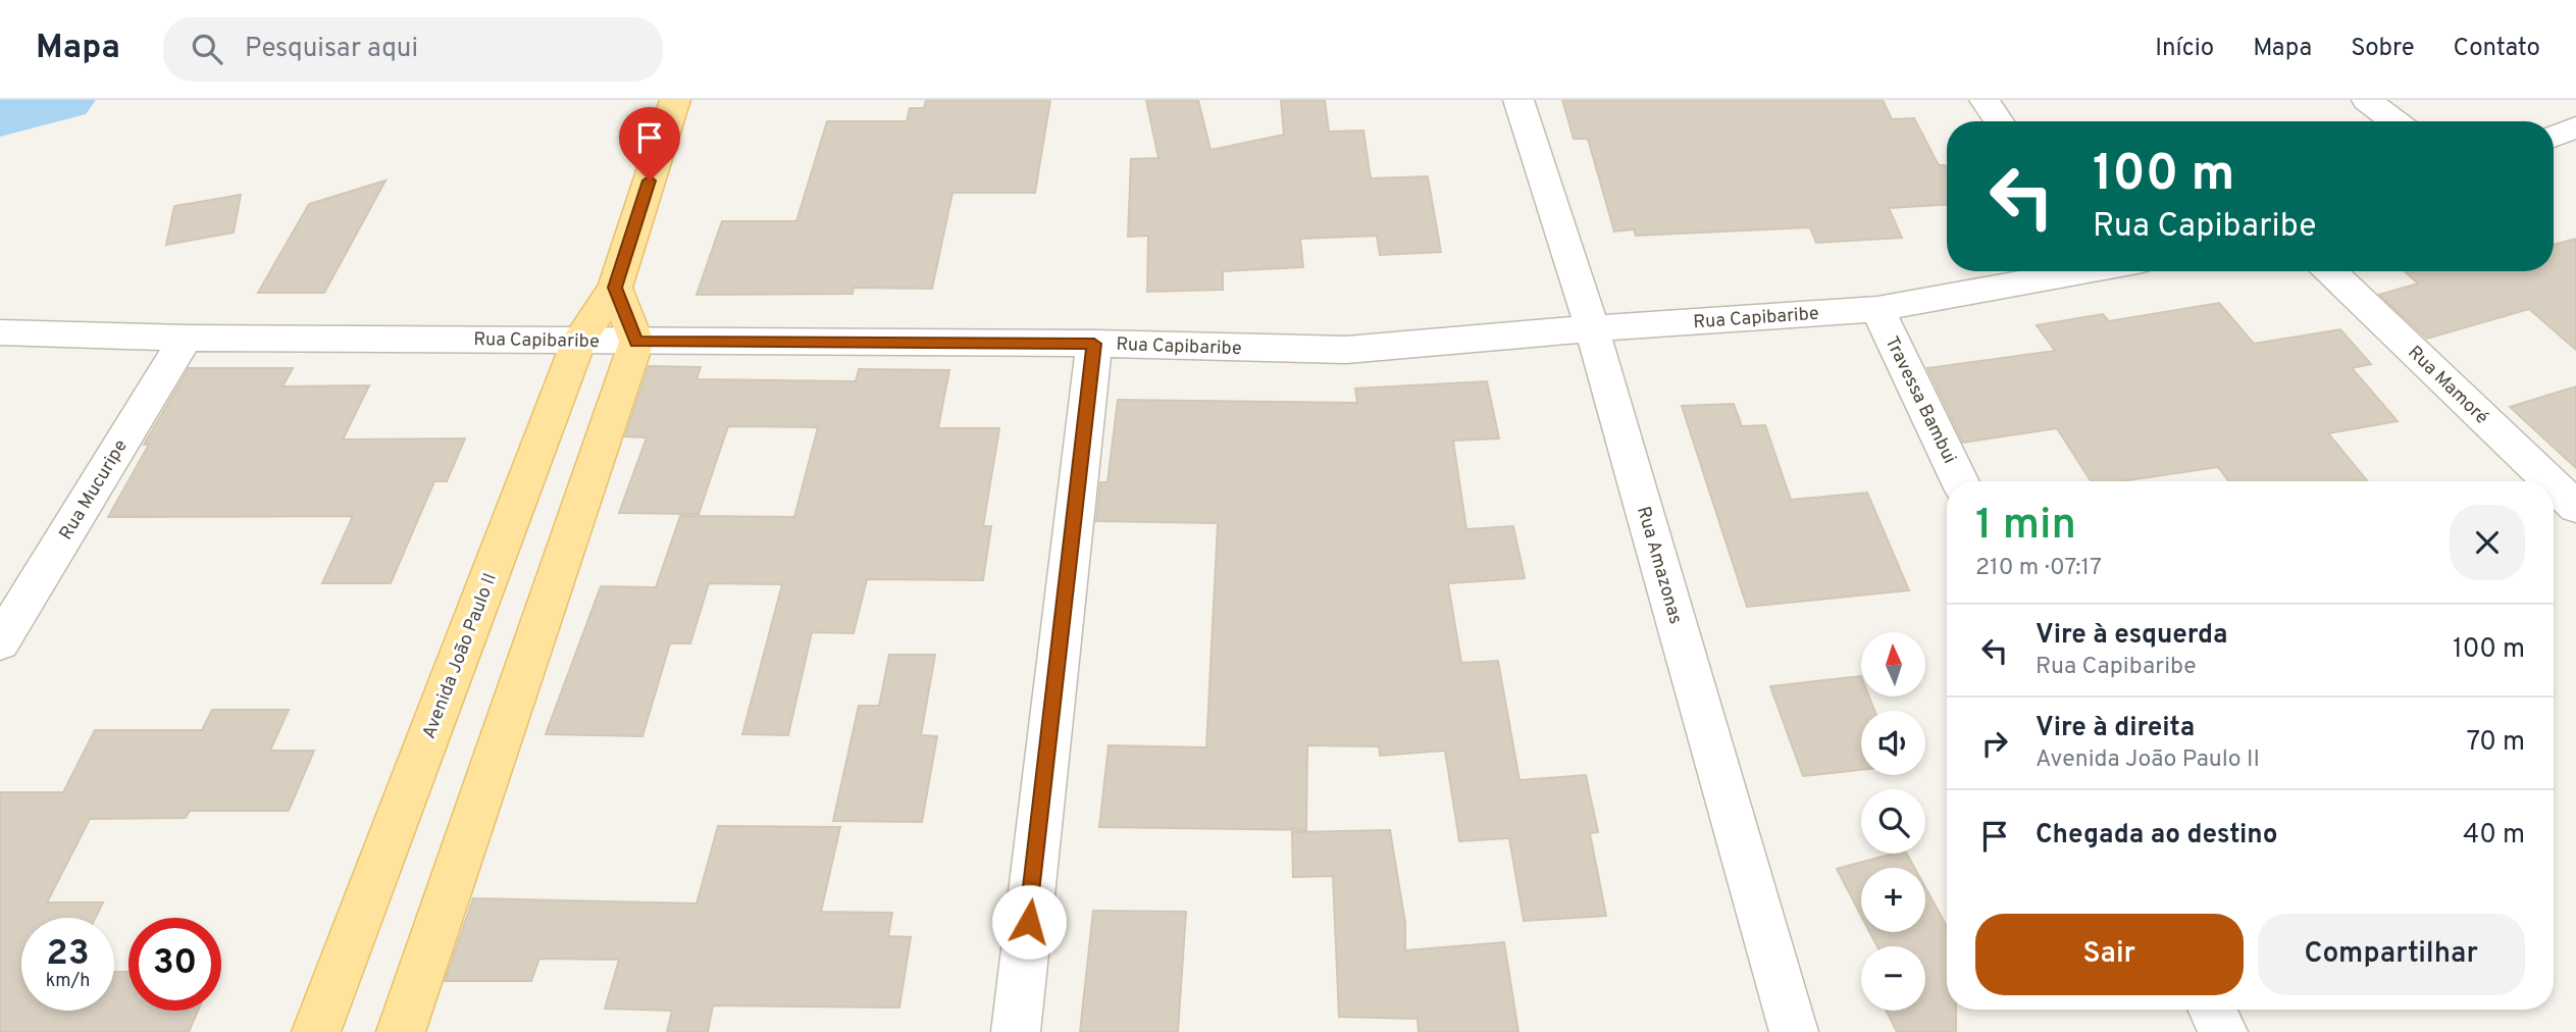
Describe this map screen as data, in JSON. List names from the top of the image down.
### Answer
{
  "streets": {
    "main road": ["Avenida João Paulo II"],
    "street": [
      "Rua Capibaribe",
      "Rua Mamoré",
      "Travessa Bambui",
      "Rua Mucuripe",
      "Rua Amazonas"
    ]
  },
  "crossings": [
    ["Rua Capibaribe", "Travessa Bambui"],
    ["Rua Capibaribe", "Rua Mucuripe"],
    ["Rua Capibaribe", "Rua Amazonas"],
    ["Rua Capibaribe", "Avenida João Paulo II"]
  ],
  "north": "top",
  "page": {
    "header": "Mapa",
    "search": "Pesquisar aqui",
    "nav": [
      "Início",
      "Mapa",
      "Sobre",
      "Contato"
    ],
    "turn": ["100 m", "Rua Capibaribe"],
    "heading": ["1 min", "210 m · 07:17"],
    "list": [
      {
        "name": "Vire à esquerda",
        "note": "Rua Capibaribe",
        "value": "100 m"
      },
      {
        "name": "Vire à direita",
        "note": "Avenida João Paulo II",
        "value": "70 m"
      },
      {
        "name": "Chegada ao destino",
        "value": "40 m"
      }
    ],
    "map_buttons": ["+", "−"],
    "buttons": ["Sair", "Compartilhar"],
    "speed": "23 km/h",
    "limit": "30"
  }
}
